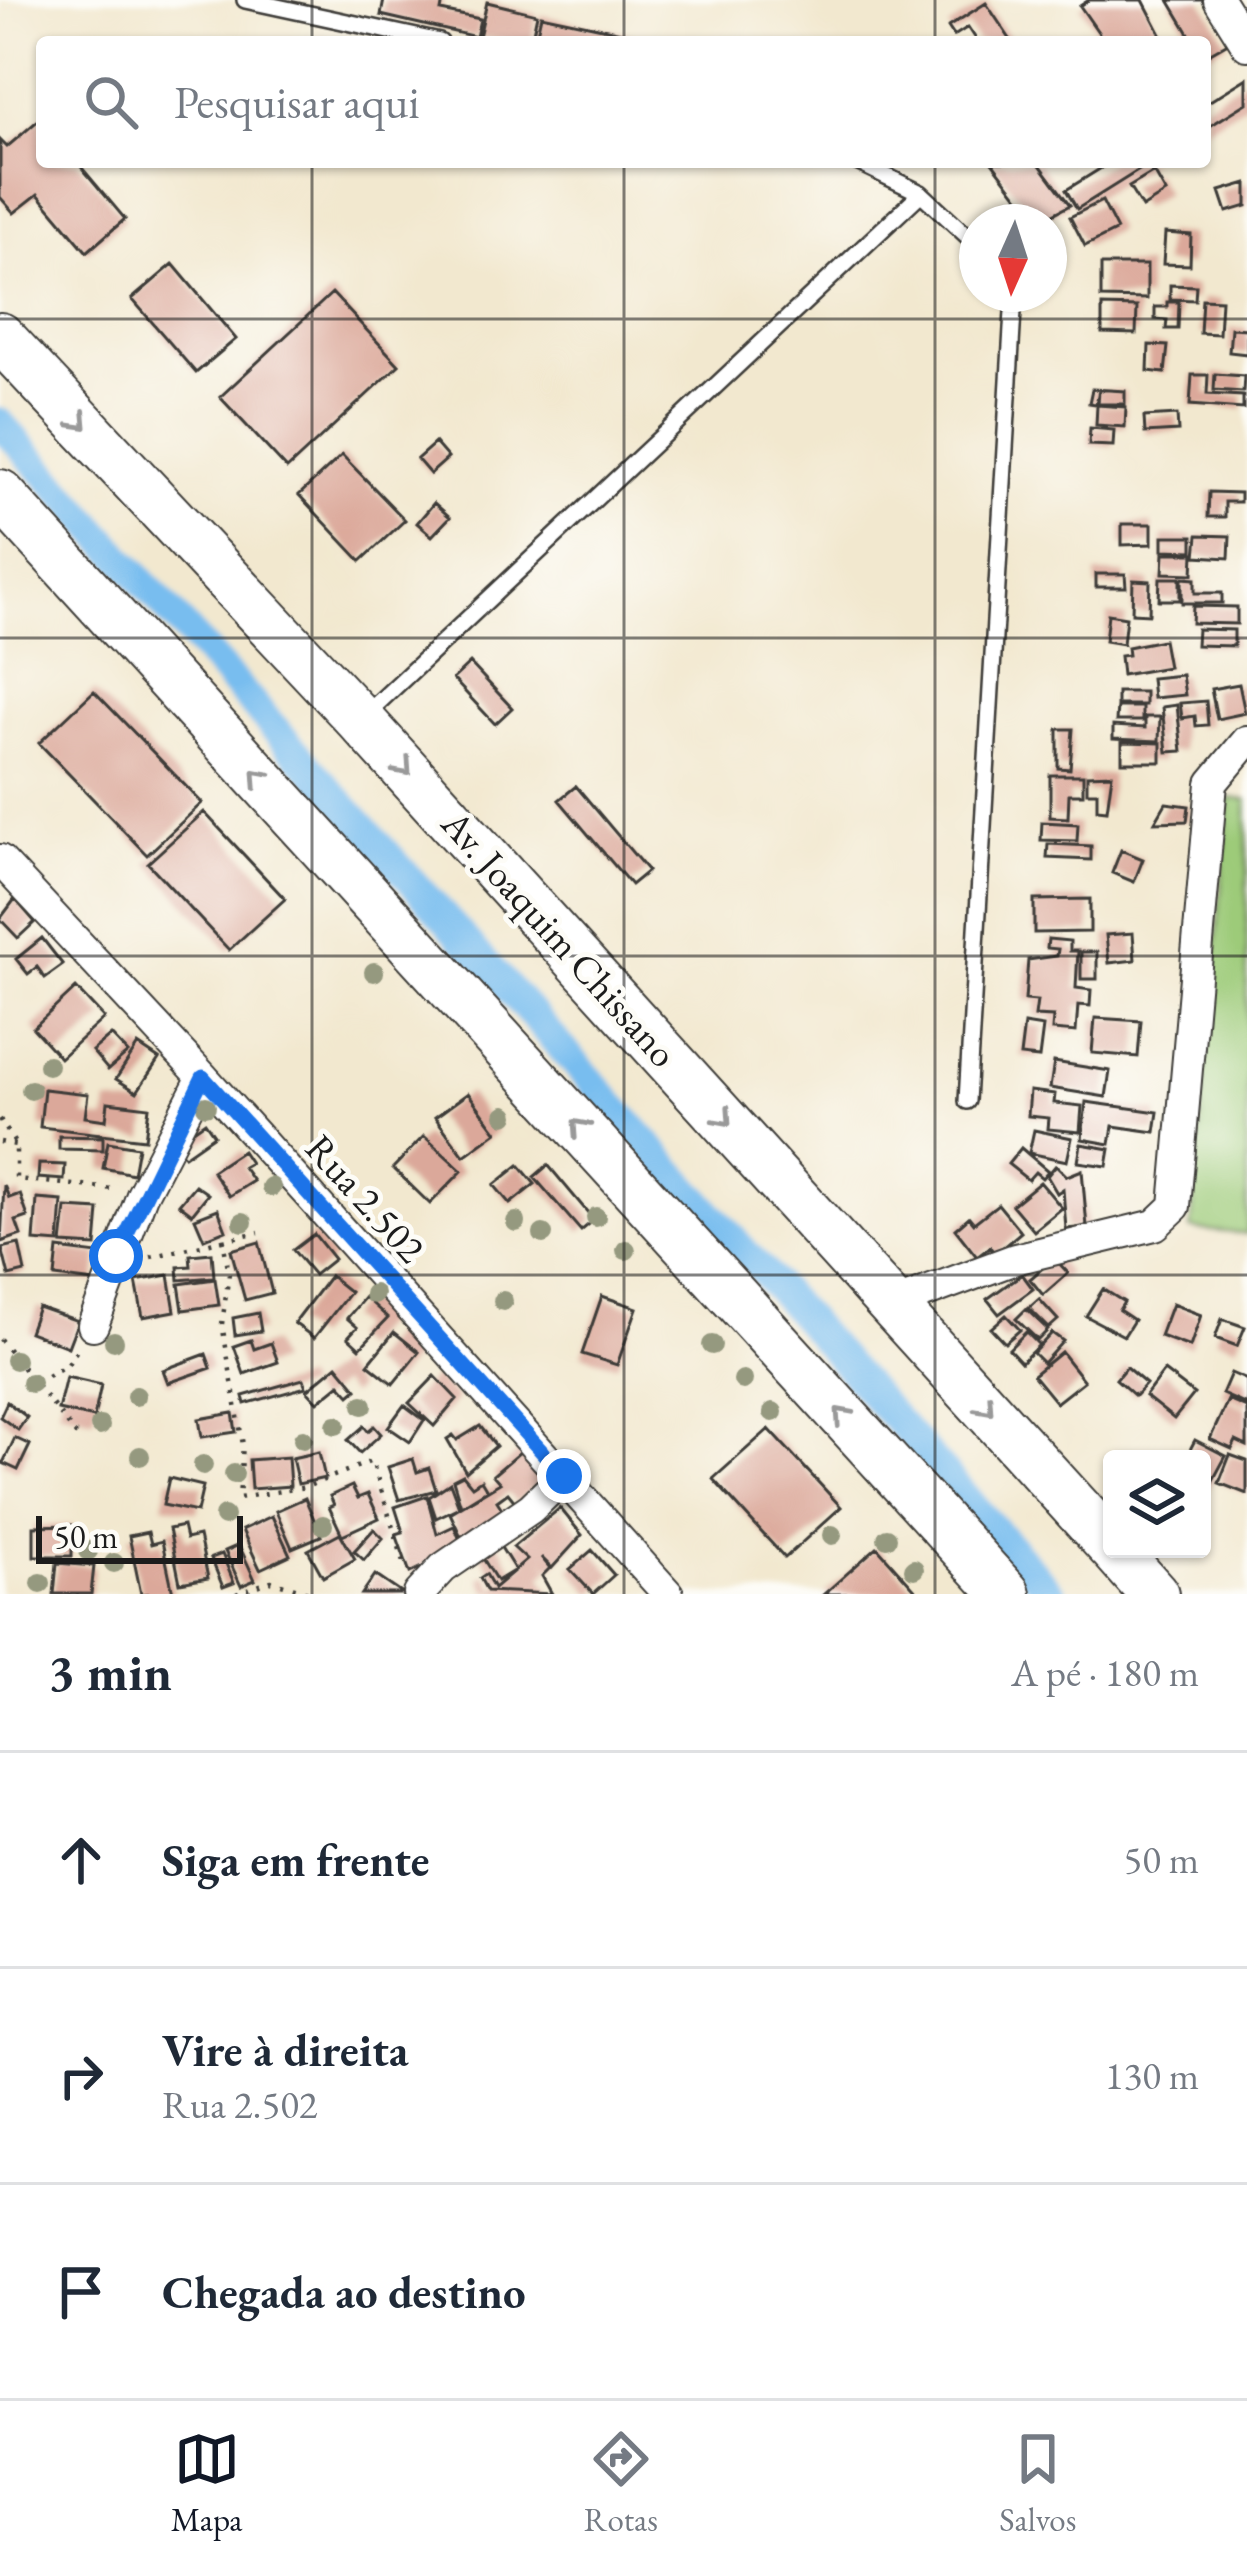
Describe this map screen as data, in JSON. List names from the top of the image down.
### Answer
{
  "streets": {
    "main road": ["Av. Joaquim Chissano"],
    "street": ["Rua 2.502"]
  },
  "scale_bar": "50 m",
  "north": "bottom",
  "page": {
    "search": "Pesquisar aqui",
    "scale": "50 m",
    "heading": ["3 min", "A pé · 180 m"],
    "list": [
      ["Siga em frente", "50 m"],
      ["Vire à direita", "Rua 2.502", "130 m"],
      "Chegada ao destino"
    ],
    "nav": ["Mapa", "Rotas", "Salvos"]
  }
}
